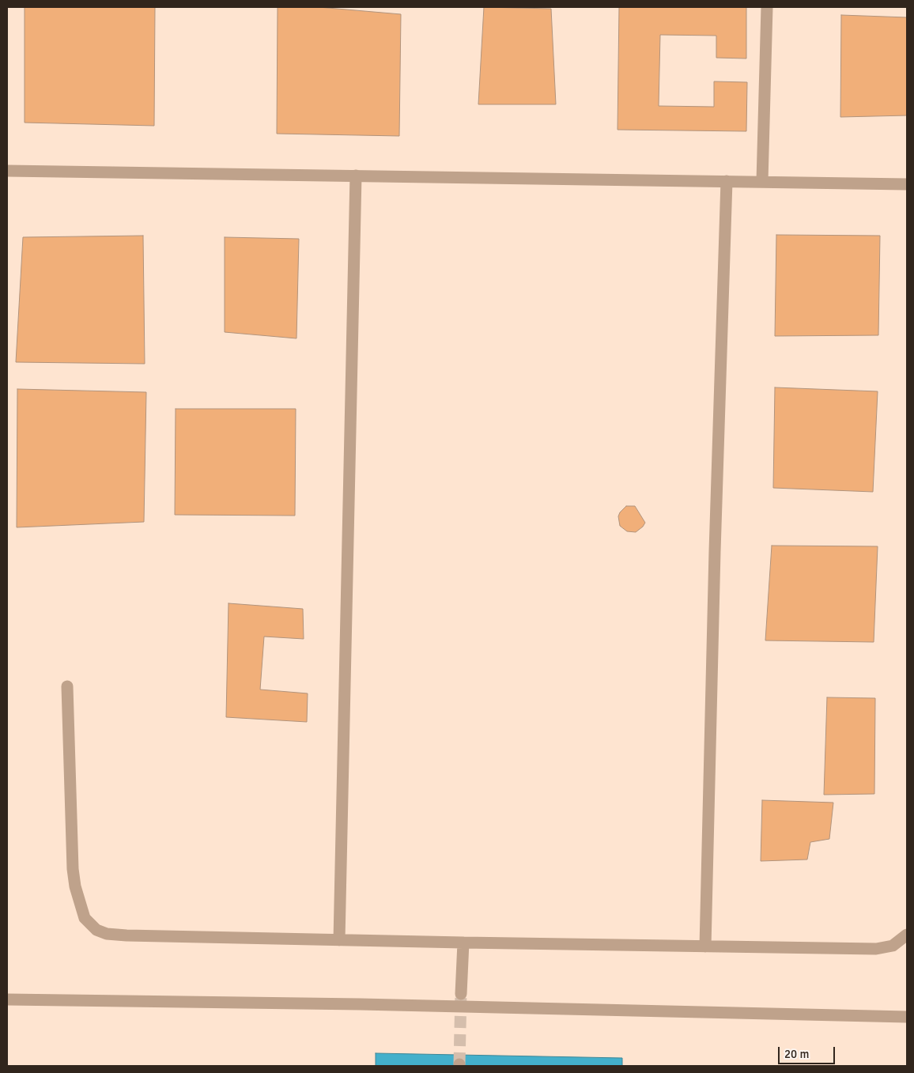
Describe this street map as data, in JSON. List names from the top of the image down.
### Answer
{
  "scale_bar": "20 m"
}
